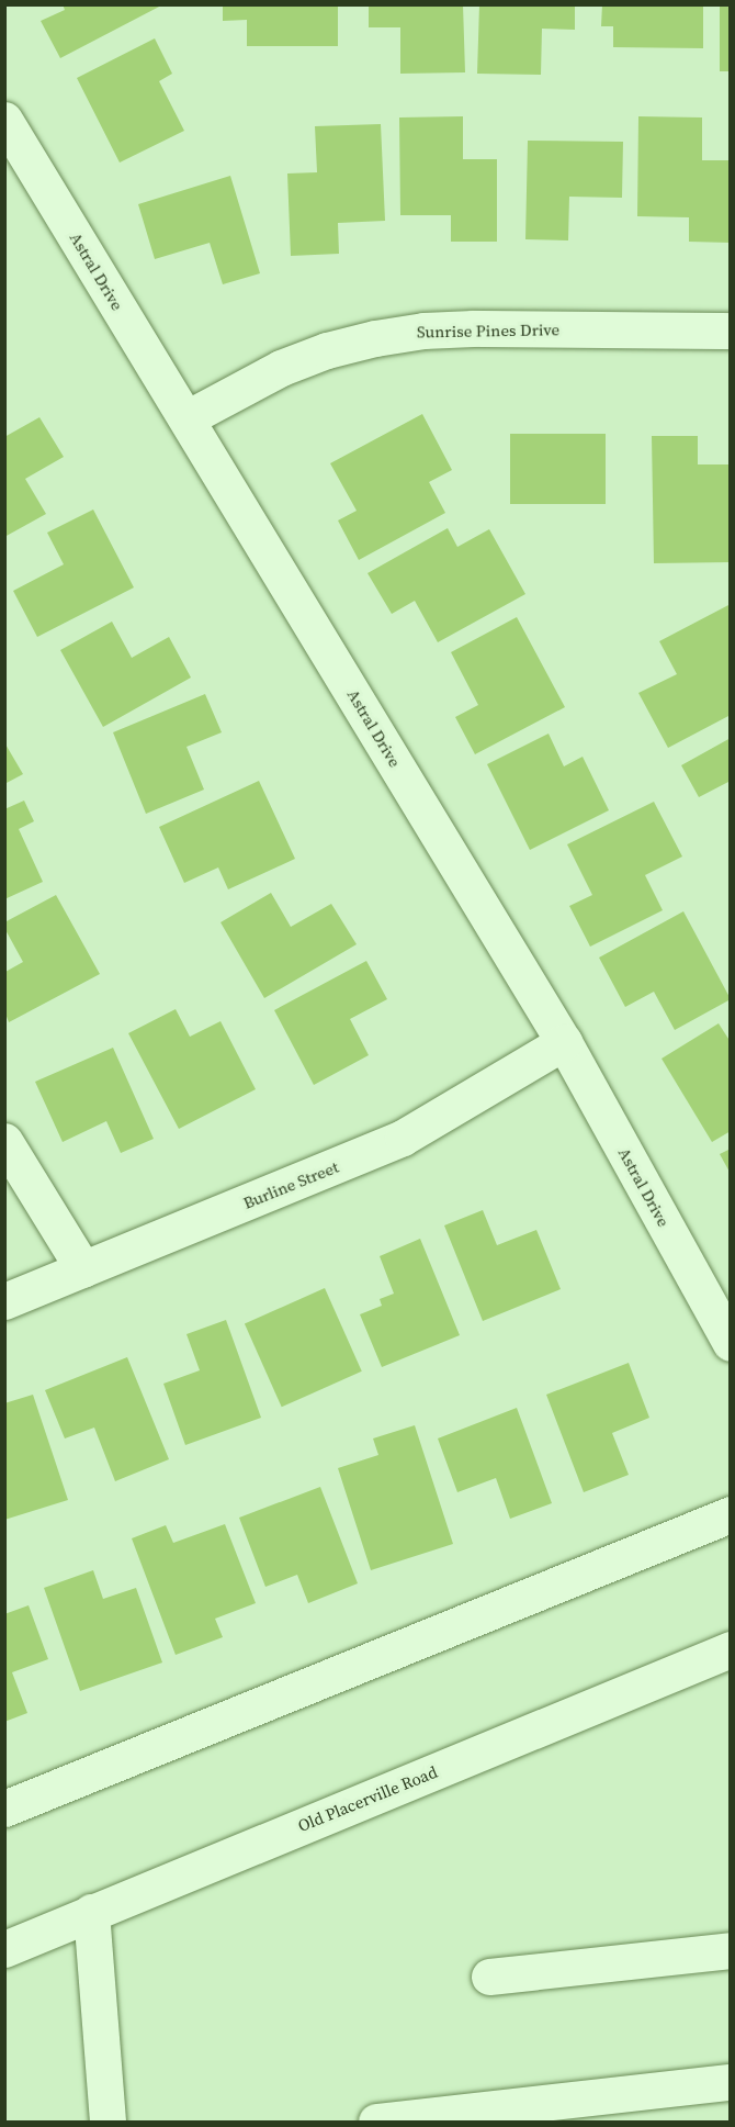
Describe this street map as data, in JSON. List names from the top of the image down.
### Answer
{
  "streets": {
    "street": [
      "Astral Drive",
      "Sunrise Pines Drive",
      "Burline Street",
      "Old Placerville Road"
    ]
  },
  "crossings": [
    ["Astral Drive", "Sunrise Pines Drive"],
    ["Astral Drive", "Burline Street"]
  ]
}
